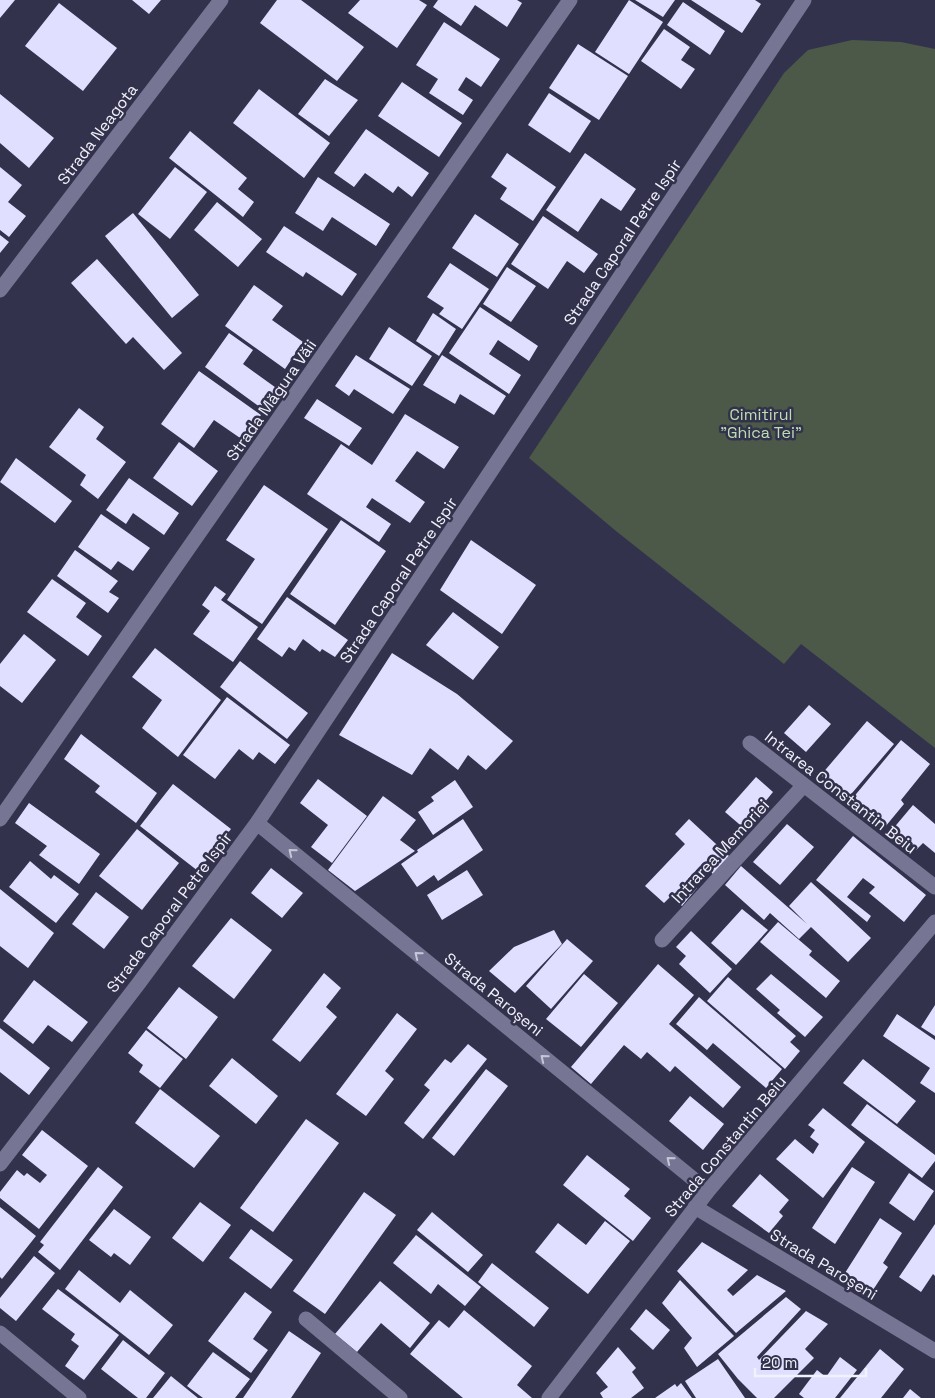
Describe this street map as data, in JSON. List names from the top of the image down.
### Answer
{
  "streets": {
    "street": [
      "Strada Neagota",
      "Strada Caporal Petre Ispir",
      "Strada Măgura Văii",
      "Intrarea Constantin Beiu",
      "Intrarea Memoriei",
      "Strada Paroșeni",
      "Strada Constantin Beiu"
    ]
  },
  "crossings": [
    ["Strada Caporal Petre Ispir", "Strada Paroșeni"],
    ["Intrarea Constantin Beiu", "Intrarea Memoriei"],
    ["Strada Paroșeni", "Strada Constantin Beiu"]
  ],
  "one_way": ["Strada Paroșeni"],
  "parks": ["Cimitirul \"Ghica Tei\""],
  "scale_bar": "20 m"
}
